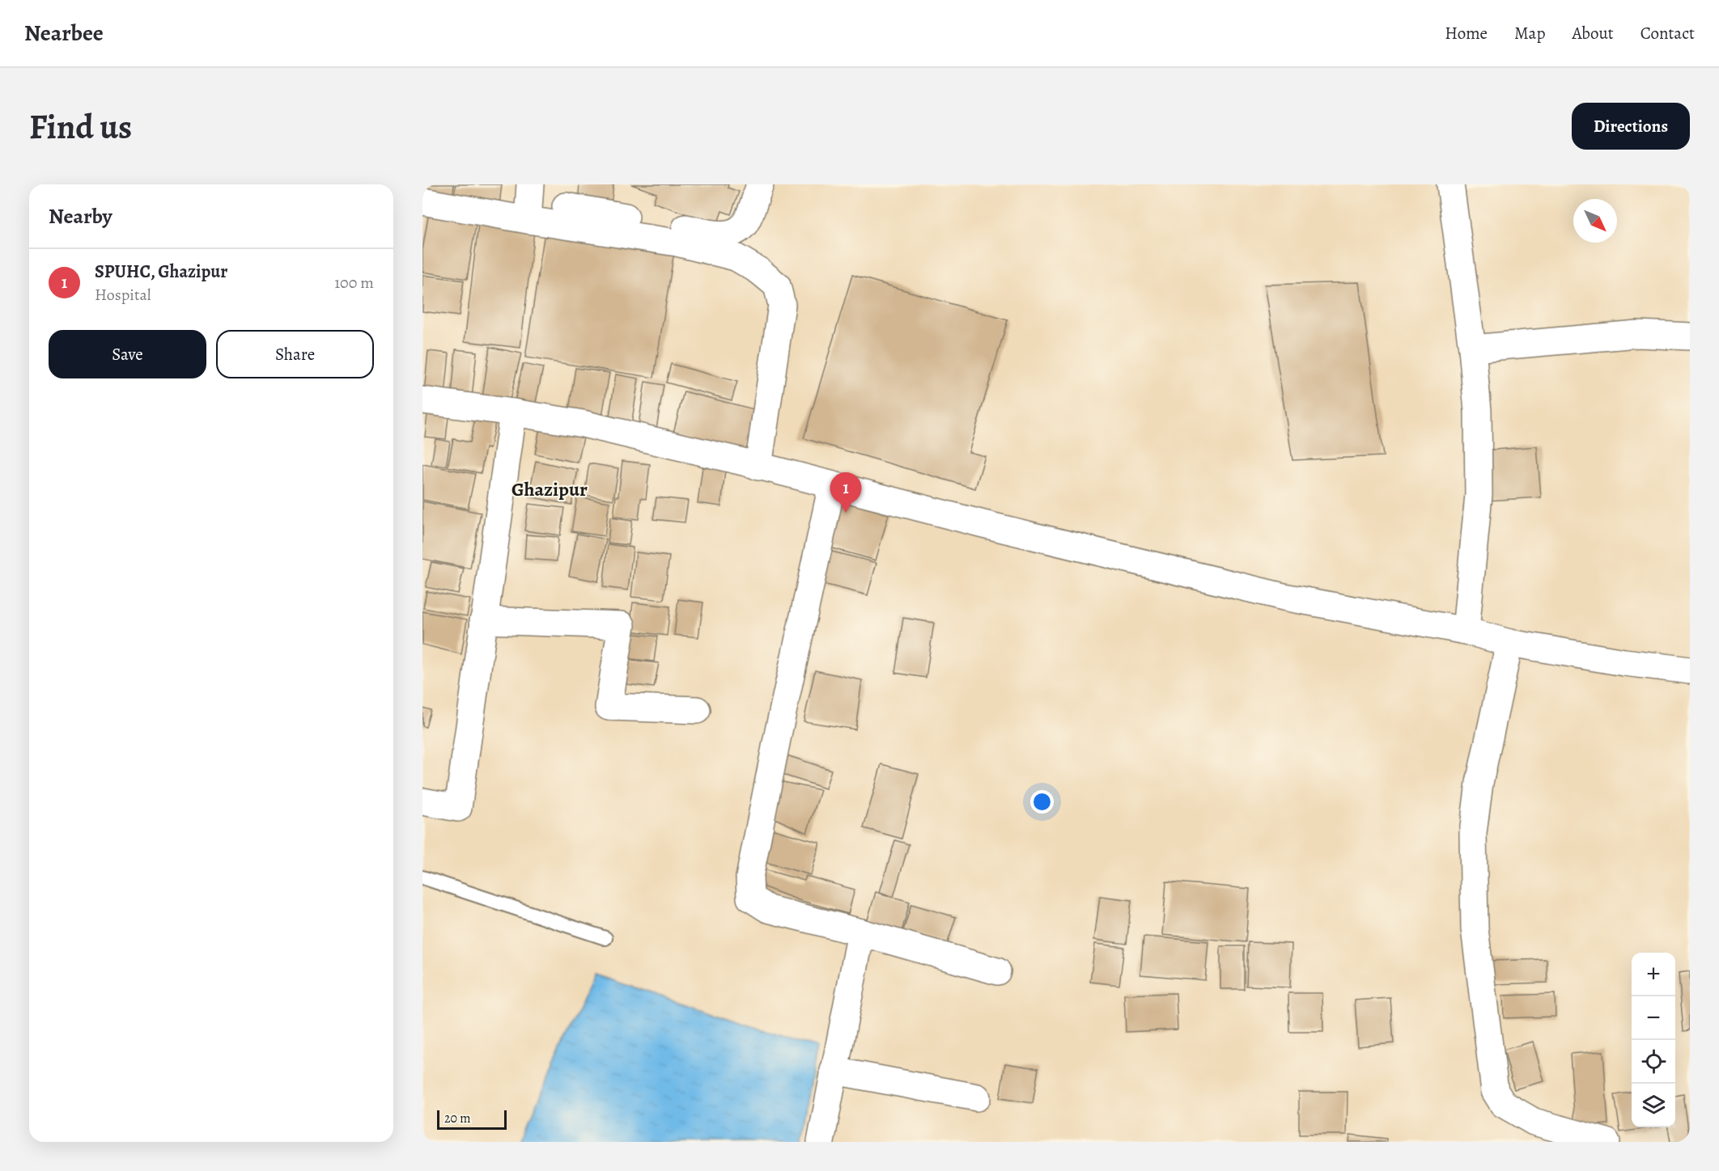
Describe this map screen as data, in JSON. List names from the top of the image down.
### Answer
{
  "districts": ["Ghazipur"],
  "scale_bar": "20 m",
  "north": "bottom right",
  "page": {
    "header": "Nearbee",
    "nav": [
      "Home",
      "Map",
      "About",
      "Contact"
    ],
    "buttons": [
      "Directions",
      ["Save", "Share"]
    ],
    "title": "Find us",
    "heading": "Nearby",
    "list": [
      {
        "mark": "1",
        "name": "SPUHC, Ghazipur",
        "note": "Hospital",
        "value": "100 m"
      }
    ],
    "pins": "1",
    "map_buttons": ["+", "−"],
    "scale": "20 m"
  }
}
